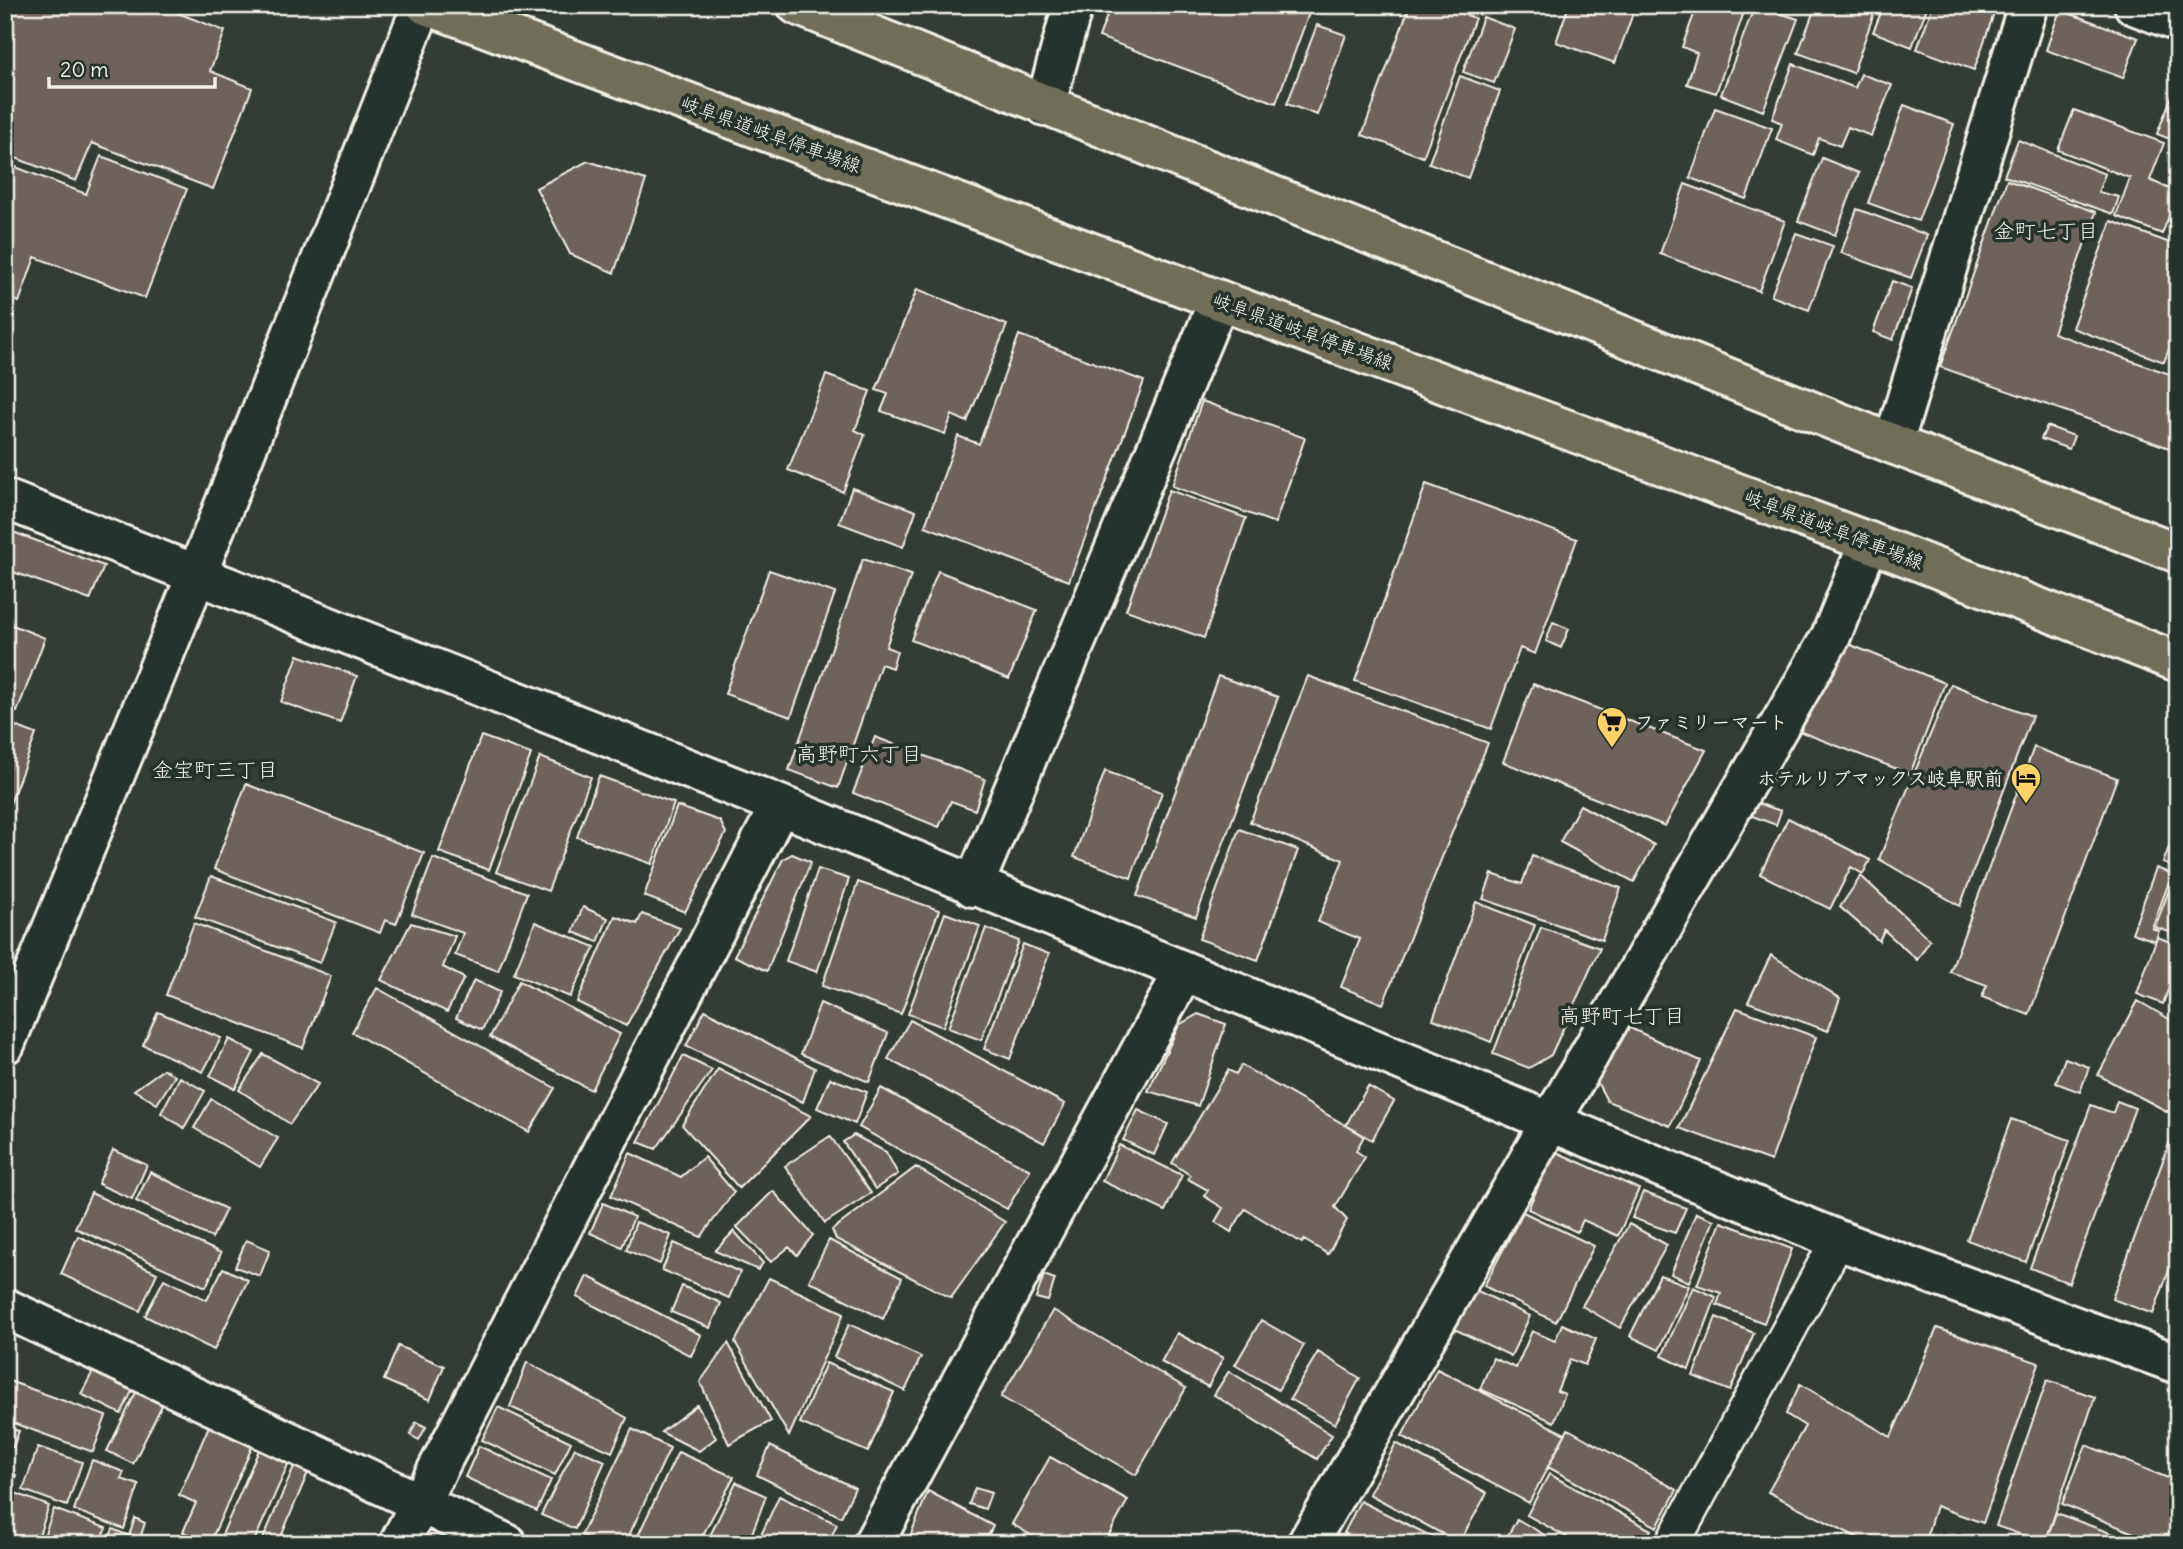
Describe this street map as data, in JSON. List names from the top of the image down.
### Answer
{
  "streets": {
    "main road": ["岐阜県道岐阜停車場線"]
  },
  "districts": [
    "金町七丁目",
    "高野町六丁目",
    "金宝町三丁目",
    "高野町七丁目"
  ],
  "places": {
    "supermarket": ["ファミリーマート"],
    "hotel": ["ホテルリブマックス岐阜駅前"]
  },
  "scale_bar": "20 m"
}
